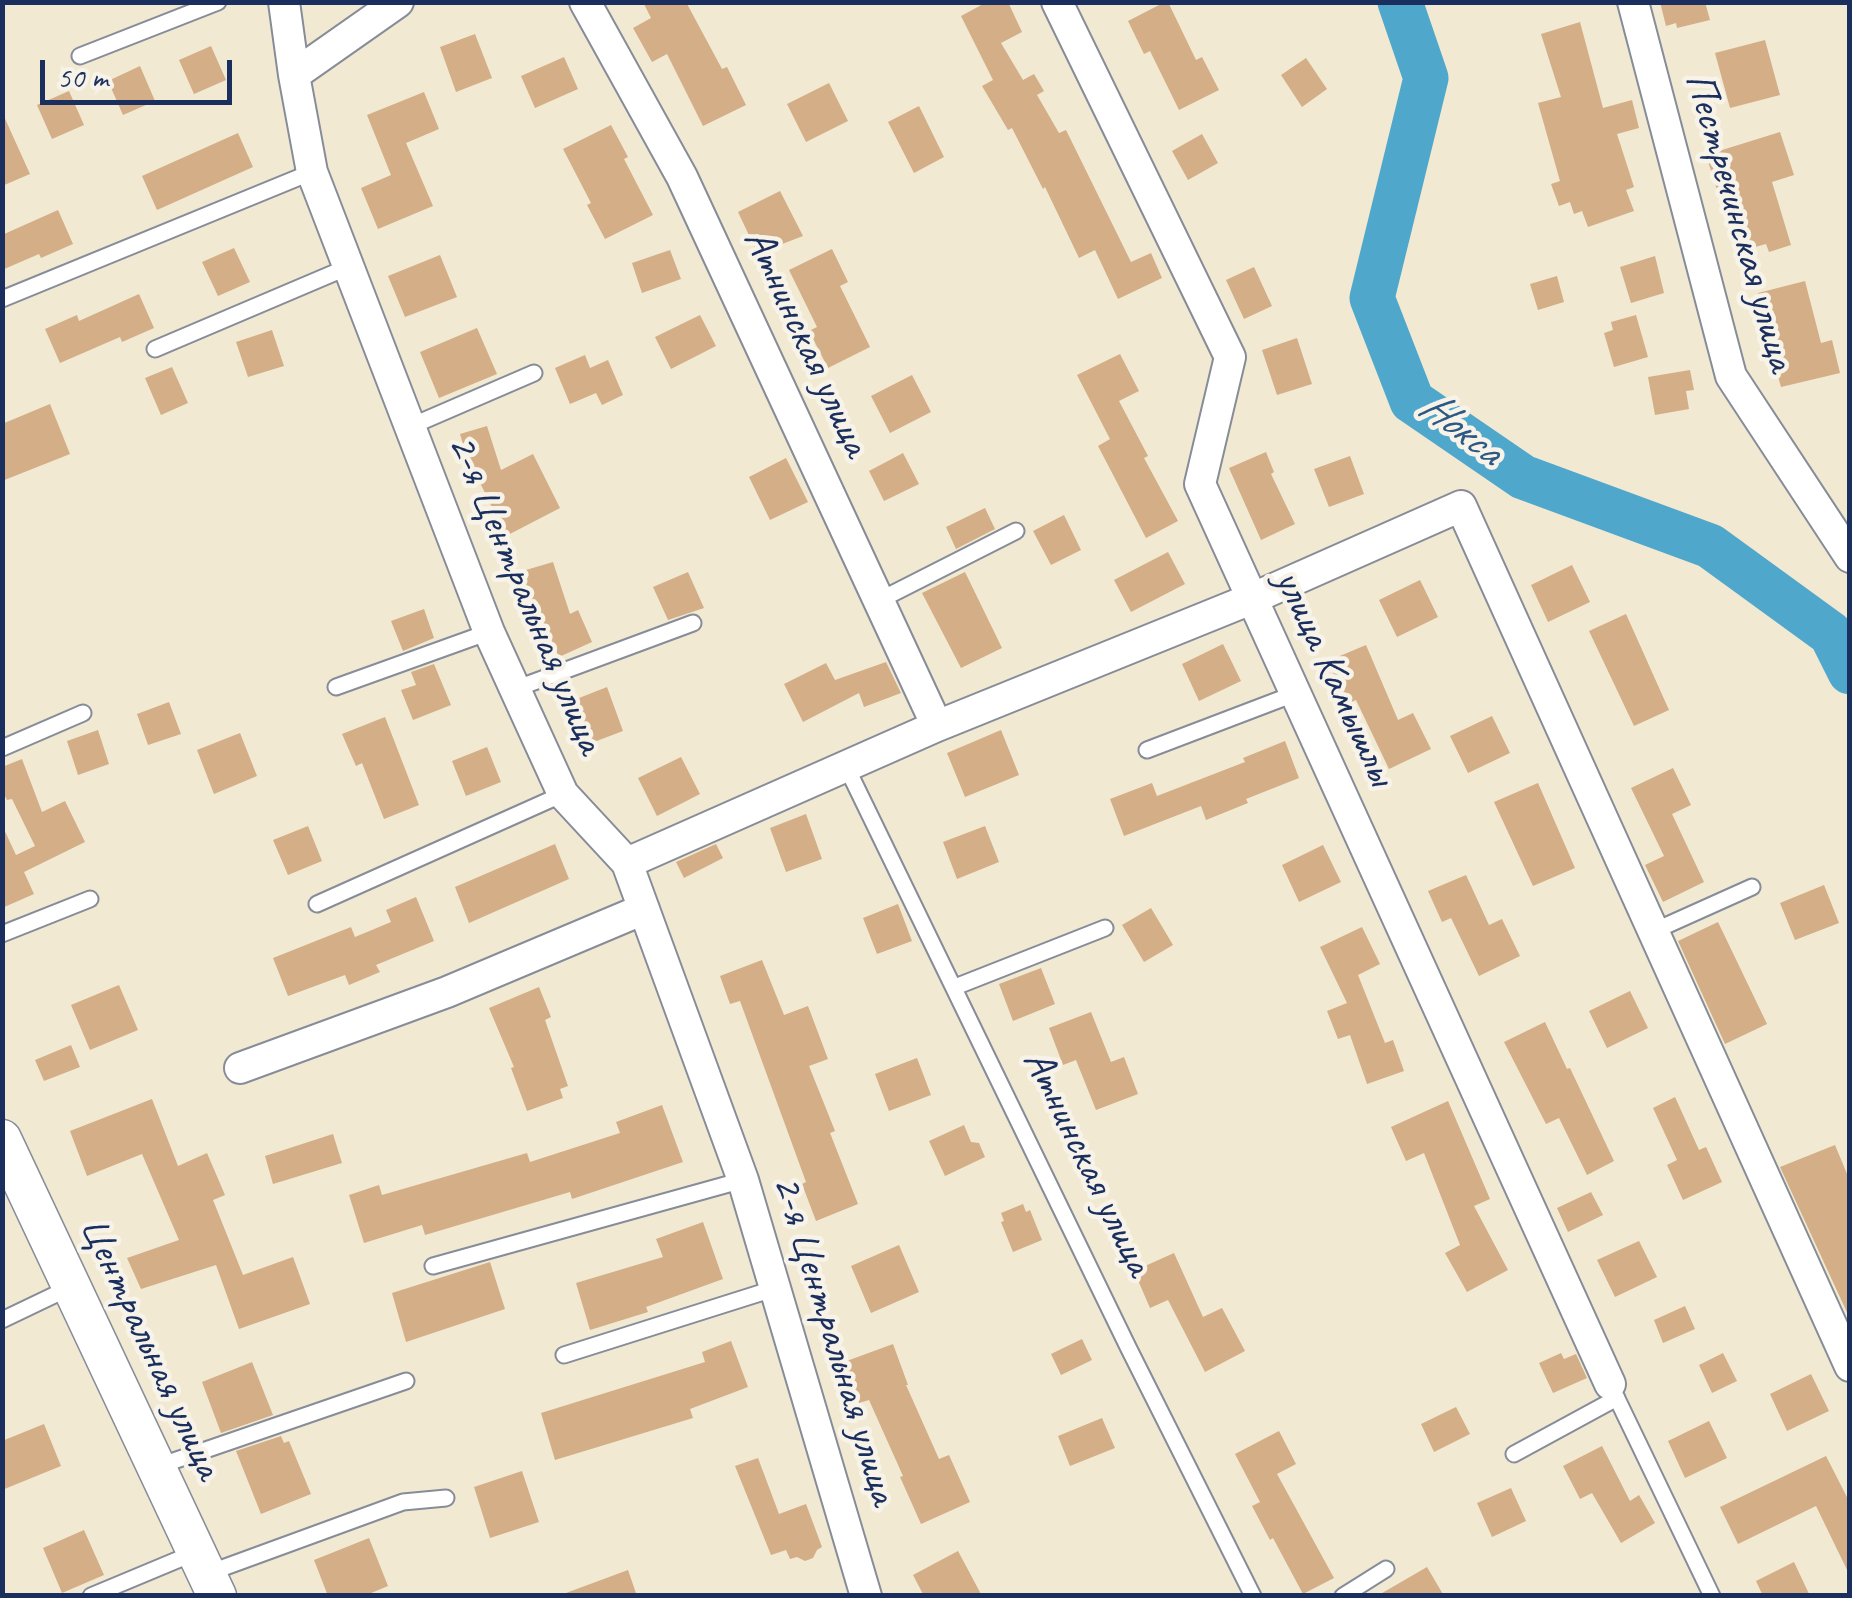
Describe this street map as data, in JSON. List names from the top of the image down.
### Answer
{
  "streets": {
    "street": [
      "Пестречинская улица",
      "Атнинская улица",
      "2-я Центральная улица",
      "улица Камышлы",
      "Центральная улица"
    ]
  },
  "water": ["Нокса"],
  "scale_bar": "50 m"
}
